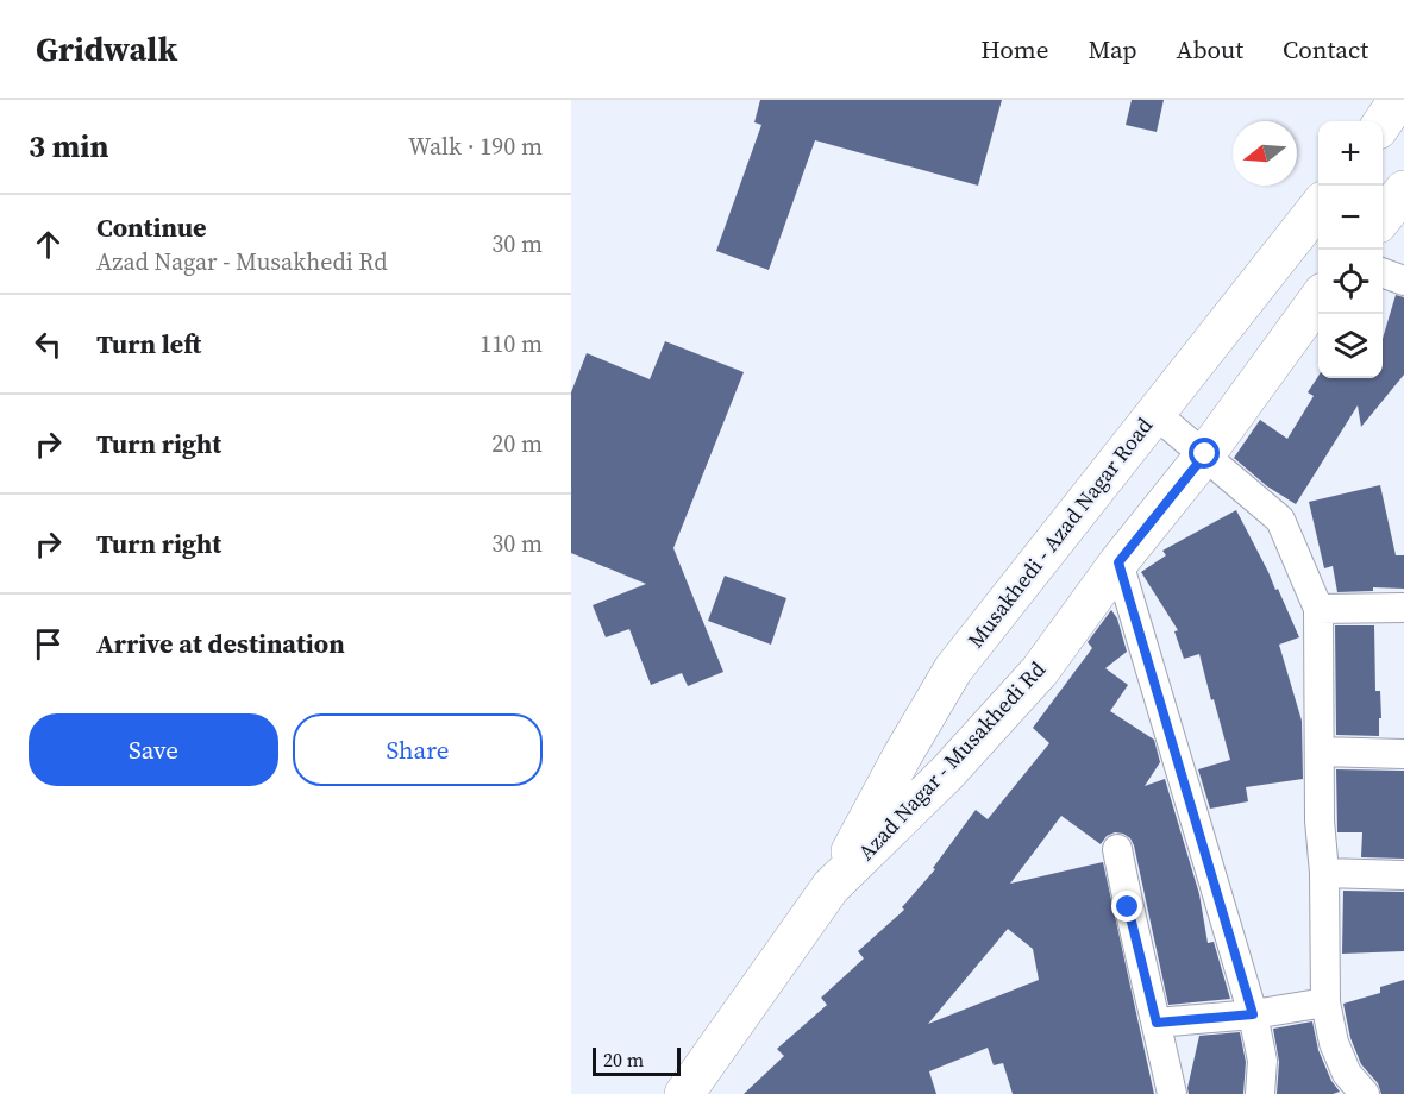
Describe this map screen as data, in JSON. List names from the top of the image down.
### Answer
{
  "streets": {
    "main road": ["Musakhedi - Azad Nagar Road", "Azad Nagar - Musakhedi Rd"]
  },
  "crossings": [
    ["Musakhedi - Azad Nagar Road", "Azad Nagar - Musakhedi Rd"]
  ],
  "scale_bar": "20 m",
  "north": "left",
  "page": {
    "header": "Gridwalk",
    "nav": [
      "Home",
      "Map",
      "About",
      "Contact"
    ],
    "heading": ["3 min", "Walk · 190 m"],
    "map_buttons": ["+", "−"],
    "list": [
      ["Continue", "Azad Nagar - Musakhedi Rd", "30 m"],
      ["Turn left", "110 m"],
      ["Turn right", "20 m"],
      ["Turn right", "30 m"],
      "Arrive at destination"
    ],
    "buttons": ["Save", "Share"],
    "scale": "20 m"
  }
}
